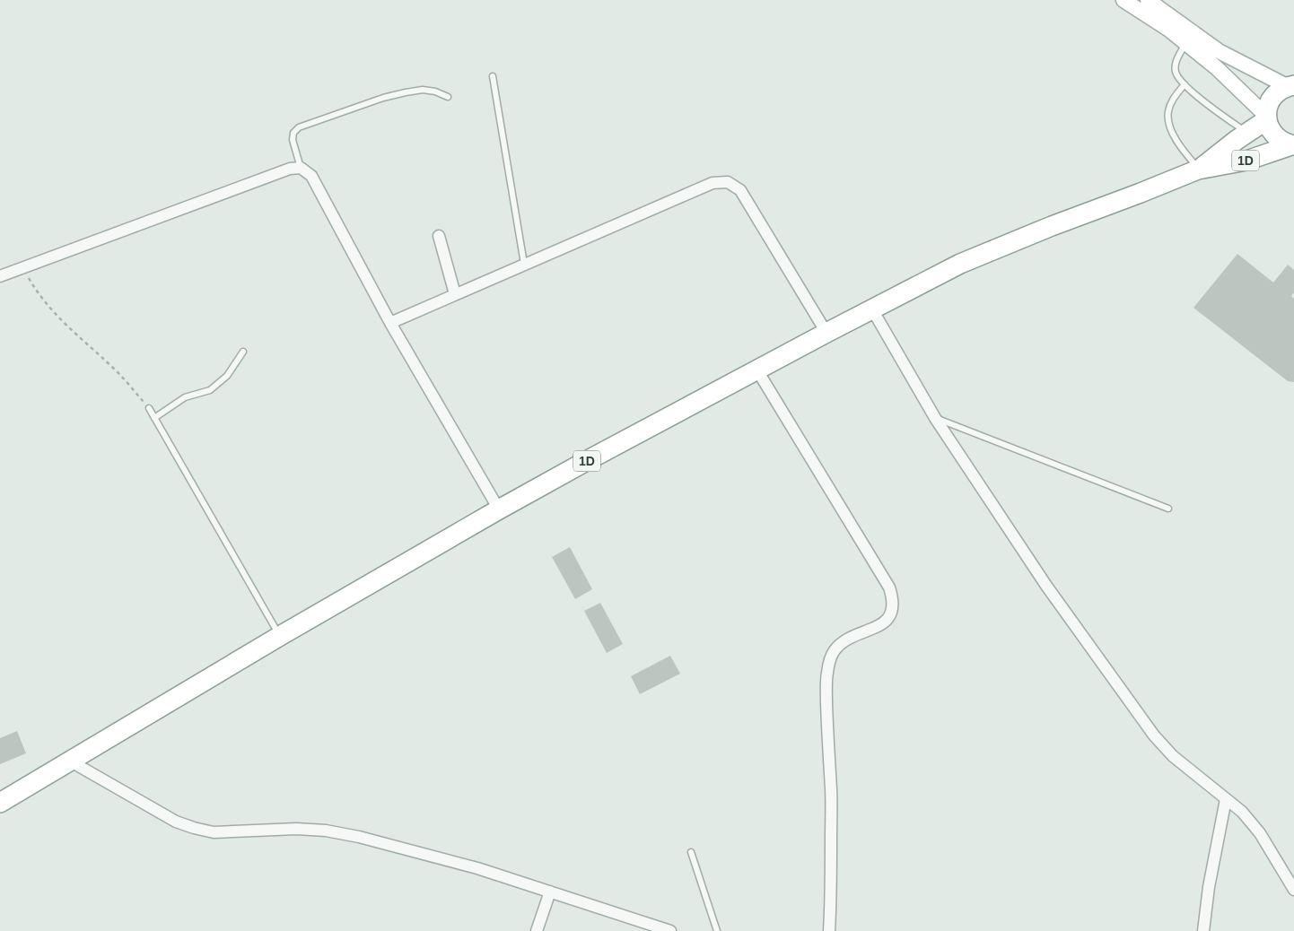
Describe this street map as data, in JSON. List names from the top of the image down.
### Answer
{
  "streets": {
    "highway": ["1D"]
  }
}
